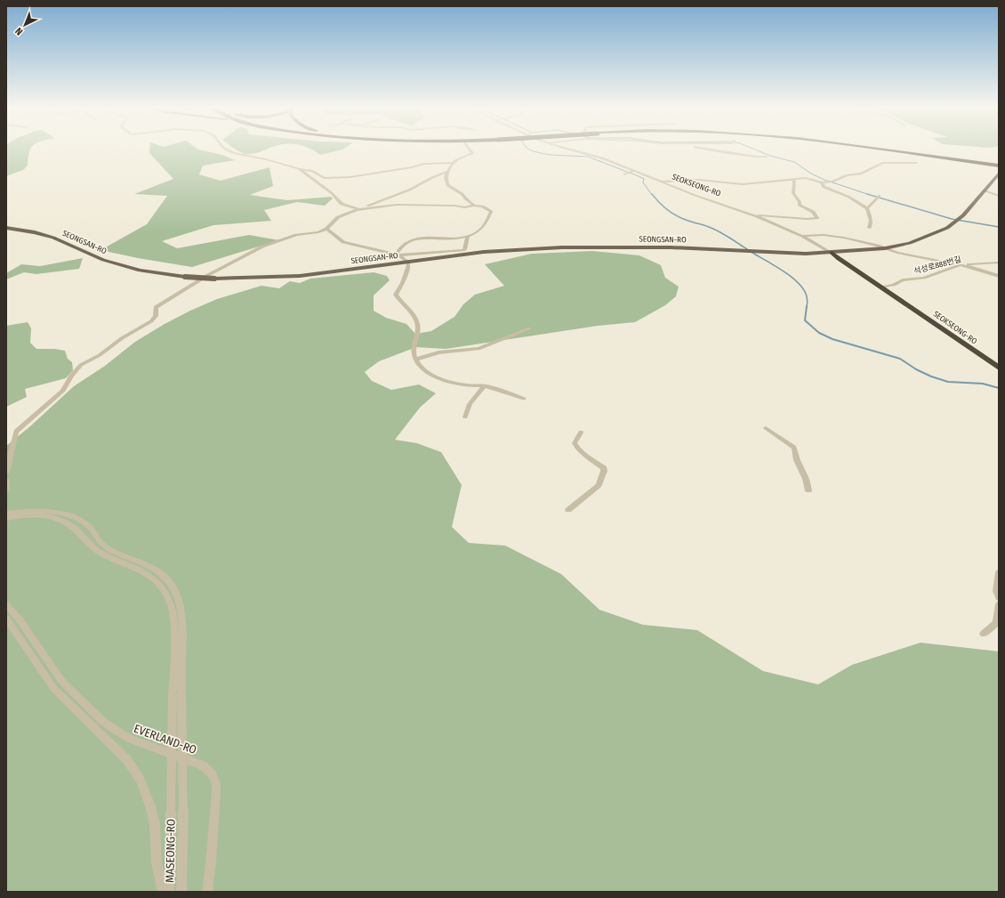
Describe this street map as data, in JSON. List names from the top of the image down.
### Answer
{
  "streets": {
    "highway": ["SEOKSEONG-RO"],
    "main road": ["SEONGSAN-RO"],
    "street": ["석성로888번길", "EVERLAND-RO", "MASEONG-RO"]
  },
  "crossings": [
    ["SEOKSEONG-RO", "SEONGSAN-RO"],
    ["SEOKSEONG-RO", "석성로888번길"]
  ],
  "north": "bottom left"
}
